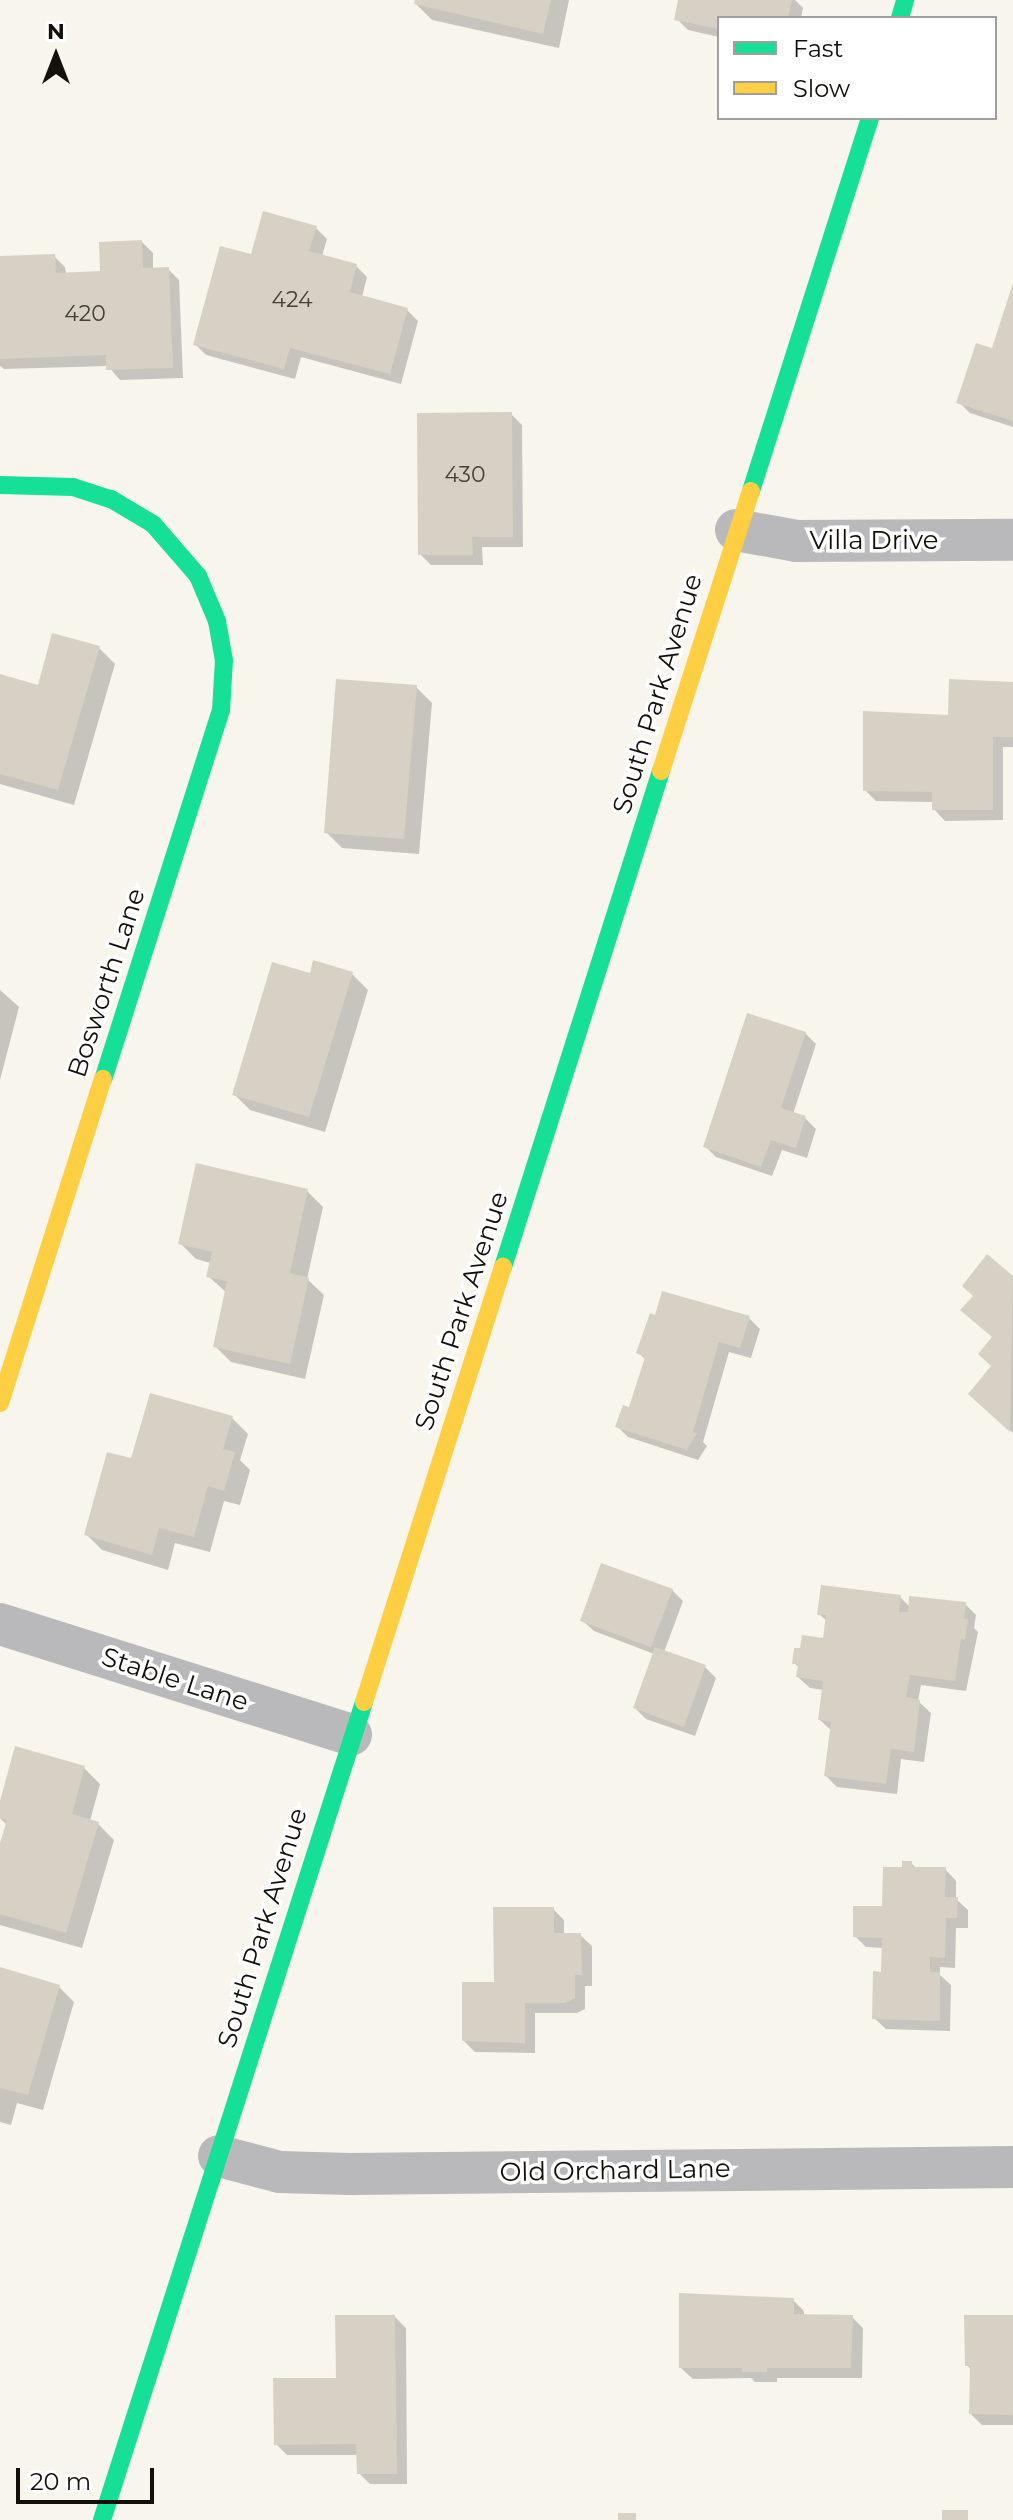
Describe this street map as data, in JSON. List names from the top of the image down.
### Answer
{
  "streets": {
    "main road": ["South Park Avenue", "Bosworth Lane"],
    "street": ["Villa Drive", "Stable Lane", "Old Orchard Lane"]
  },
  "crossings": [
    ["Villa Drive", "South Park Avenue"],
    ["South Park Avenue", "Stable Lane"],
    ["South Park Avenue", "Old Orchard Lane"]
  ],
  "house_numbers": ["424", "420", "430"],
  "legend": ["Fast", "Slow"],
  "scale_bar": "20 m",
  "north": "top"
}
